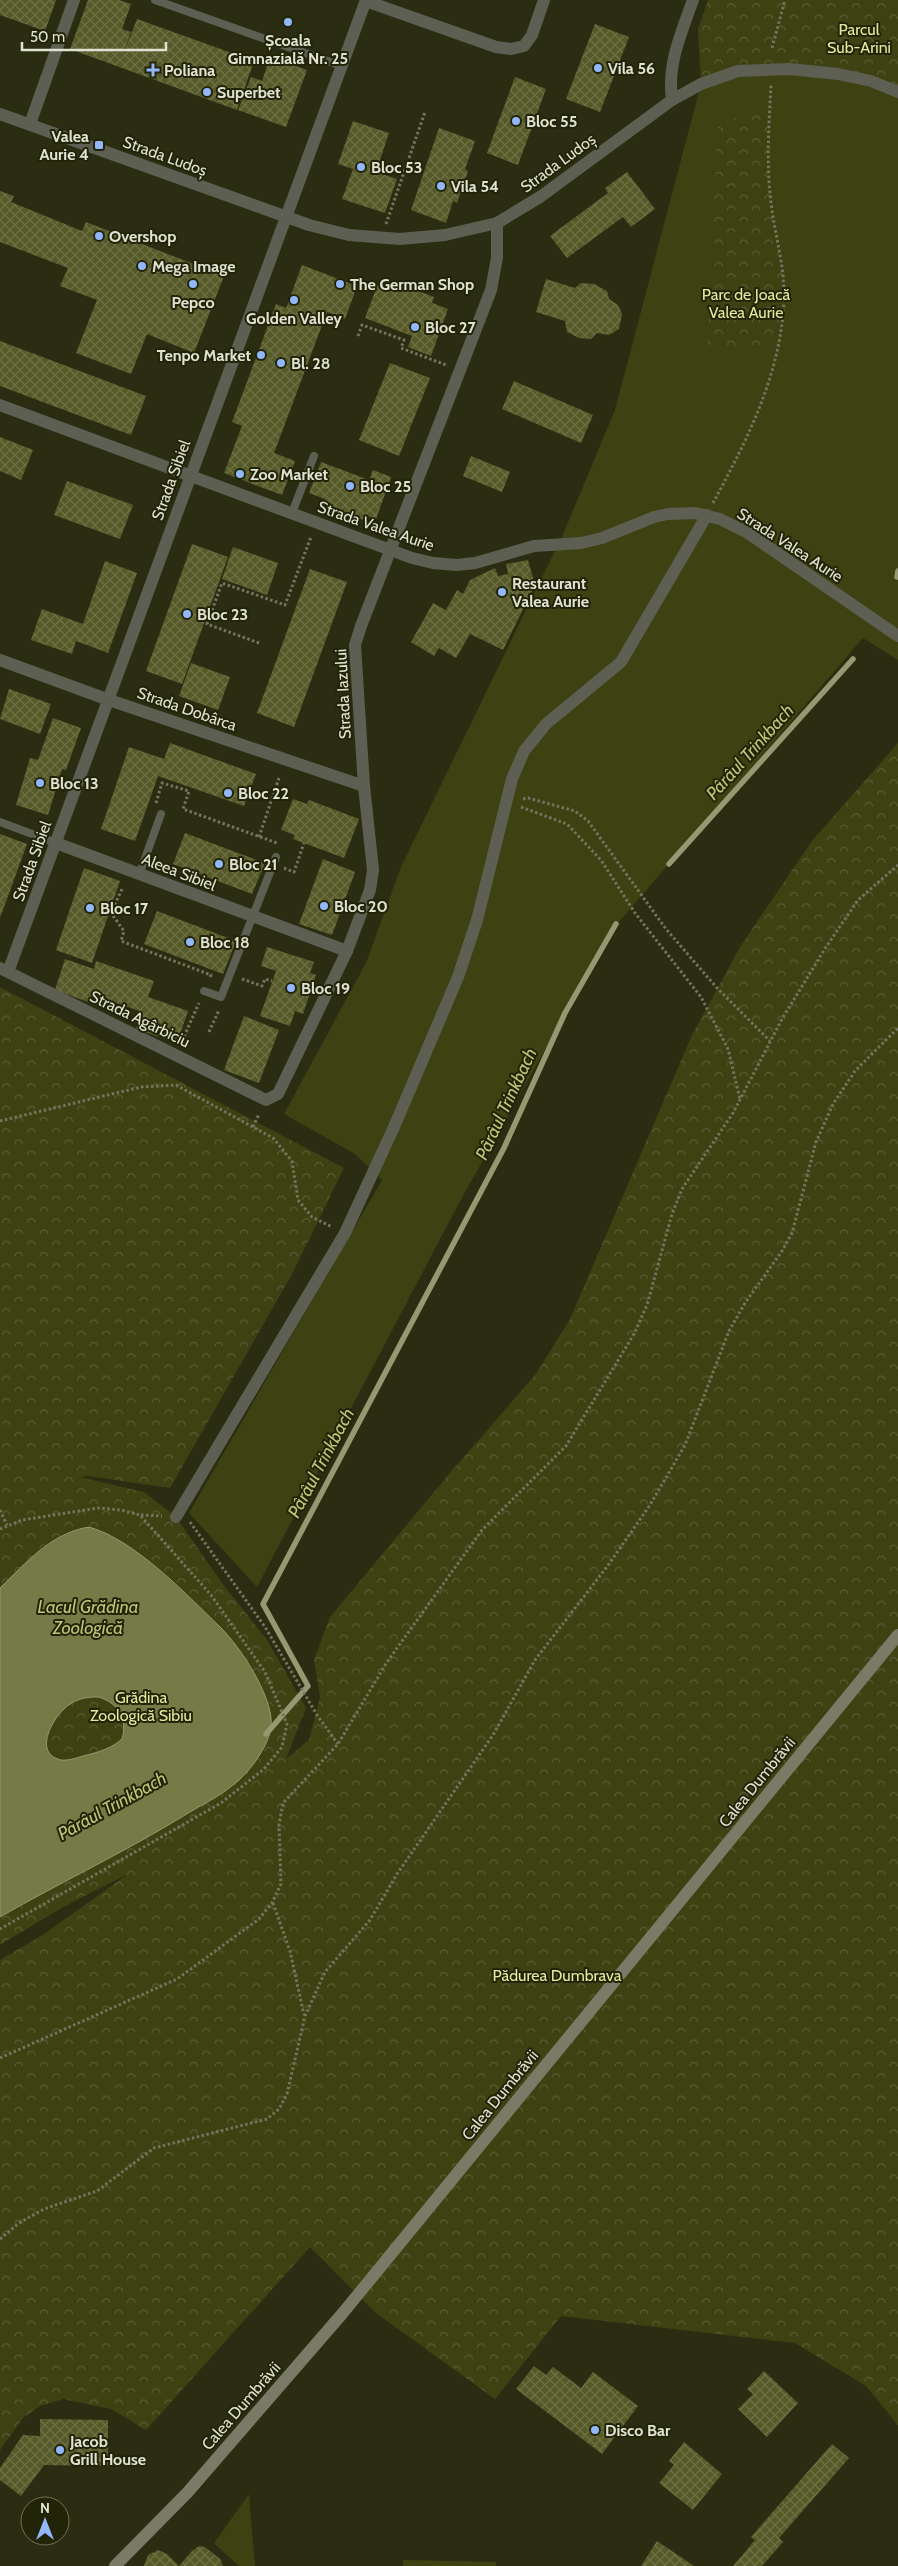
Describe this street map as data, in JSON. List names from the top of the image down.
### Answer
{
  "streets": {
    "main road": ["Calea Dumbrăvii"],
    "street": [
      "Strada Ludoș",
      "Strada Sibiel",
      "Strada Valea Aurie",
      "Strada Iazului",
      "Strada Dobârca",
      "Aleea Sibiel",
      "Strada Agârbiciu"
    ]
  },
  "crossings": [
    ["Strada Ludoș", "Strada Sibiel"],
    ["Strada Ludoș", "Strada Iazului"],
    ["Strada Sibiel", "Strada Valea Aurie"],
    ["Strada Sibiel", "Strada Dobârca"],
    ["Strada Sibiel", "Aleea Sibiel"],
    ["Strada Sibiel", "Strada Agârbiciu"],
    ["Strada Valea Aurie", "Strada Iazului"],
    ["Strada Iazului", "Strada Dobârca"],
    ["Strada Iazului", "Aleea Sibiel"],
    ["Strada Iazului", "Strada Agârbiciu"]
  ],
  "water": ["Pârâul Trinkbach", "Lacul Grădina Zoologică"],
  "parks": [
    "Parcul Sub-Arini",
    "Parc de Joacă Valea Aurie",
    "Grădina Zoologică Sibiu",
    "Pădurea Dumbrava"
  ],
  "places": {
    "other": [
      "Școala Gimnazială Nr. 25",
      "Vila 56",
      "Superbet",
      "Bloc 55",
      "Bloc 53",
      "Vila 54",
      "Overshop",
      "Mega Image",
      "Pepco",
      "The German Shop",
      "Golden Valley",
      "Bloc 27",
      "Tenpo Market",
      "Bl. 28",
      "Zoo Market",
      "Bloc 25",
      "Restaurant Valea Aurie",
      "Bloc 23",
      "Bloc 13",
      "Bloc 22",
      "Bloc 21",
      "Bloc 20",
      "Bloc 17",
      "Bloc 18",
      "Bloc 19",
      "Disco Bar",
      "Jacob Grill House"
    ],
    "health": ["Poliana"],
    "transit": ["Valea Aurie 4"]
  },
  "scale_bar": "50 m",
  "north": "top"
}
